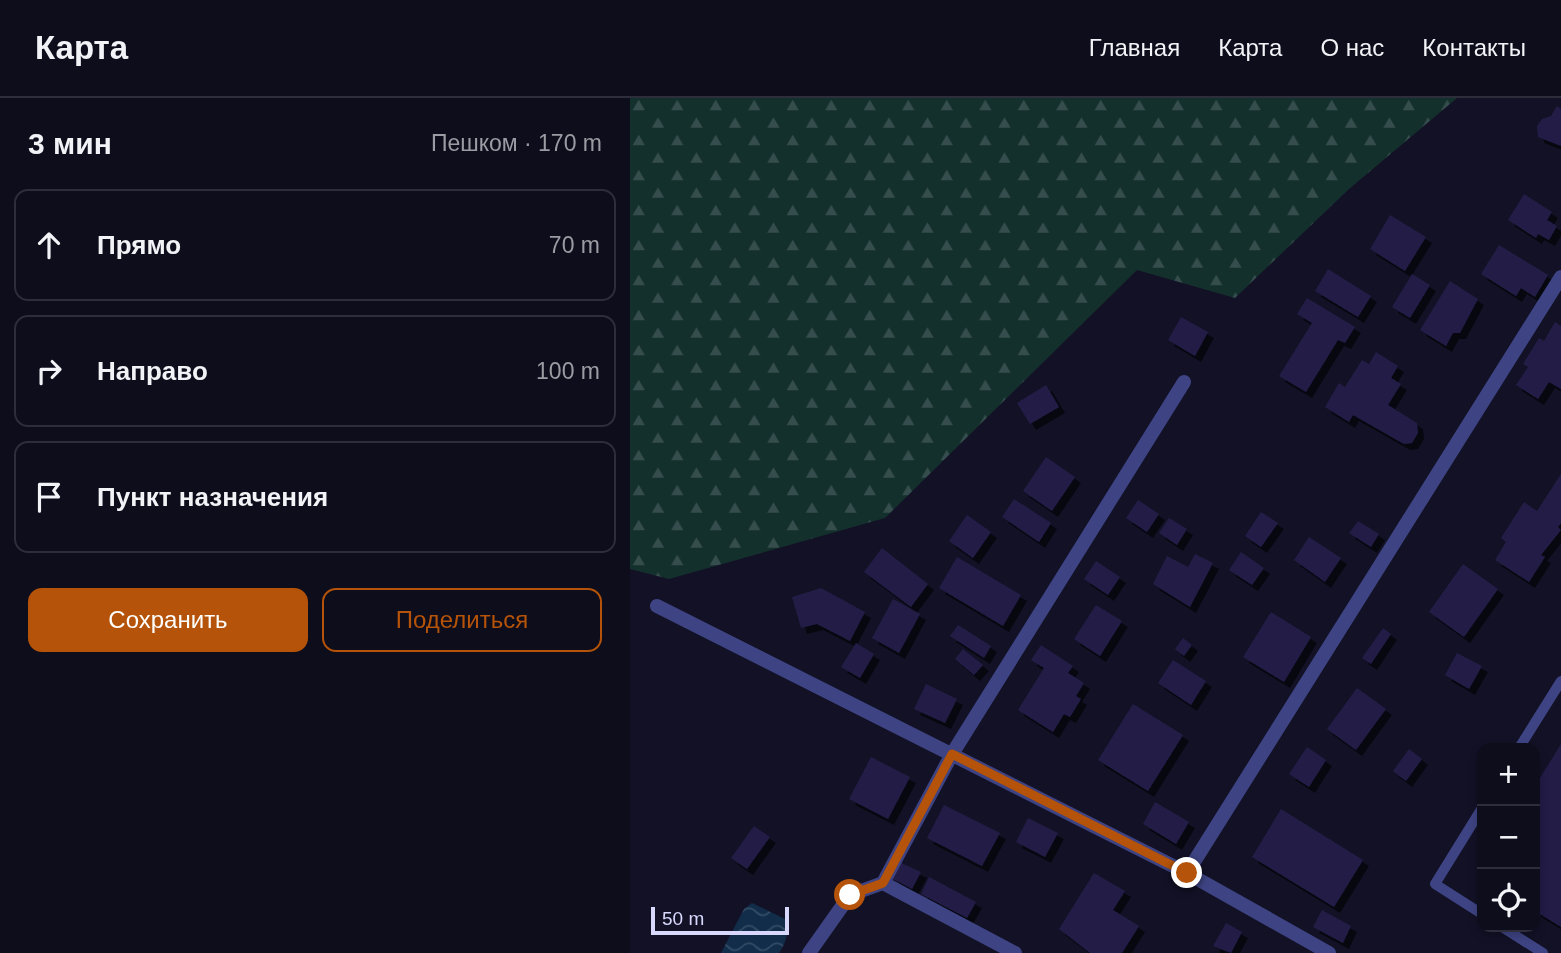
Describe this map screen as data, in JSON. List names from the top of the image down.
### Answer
{
  "scale_bar": "50 m",
  "page": {
    "header": "Карта",
    "nav": [
      "Главная",
      "Карта",
      "О нас",
      "Контакты"
    ],
    "heading": ["3 мин", "Пешком · 170 m"],
    "list": [
      ["Прямо", "70 m"],
      ["Направо", "100 m"],
      "Пункт назначения"
    ],
    "buttons": ["Сохранить", "Поделиться"],
    "map_buttons": ["+", "−"],
    "scale": "50 m"
  }
}
